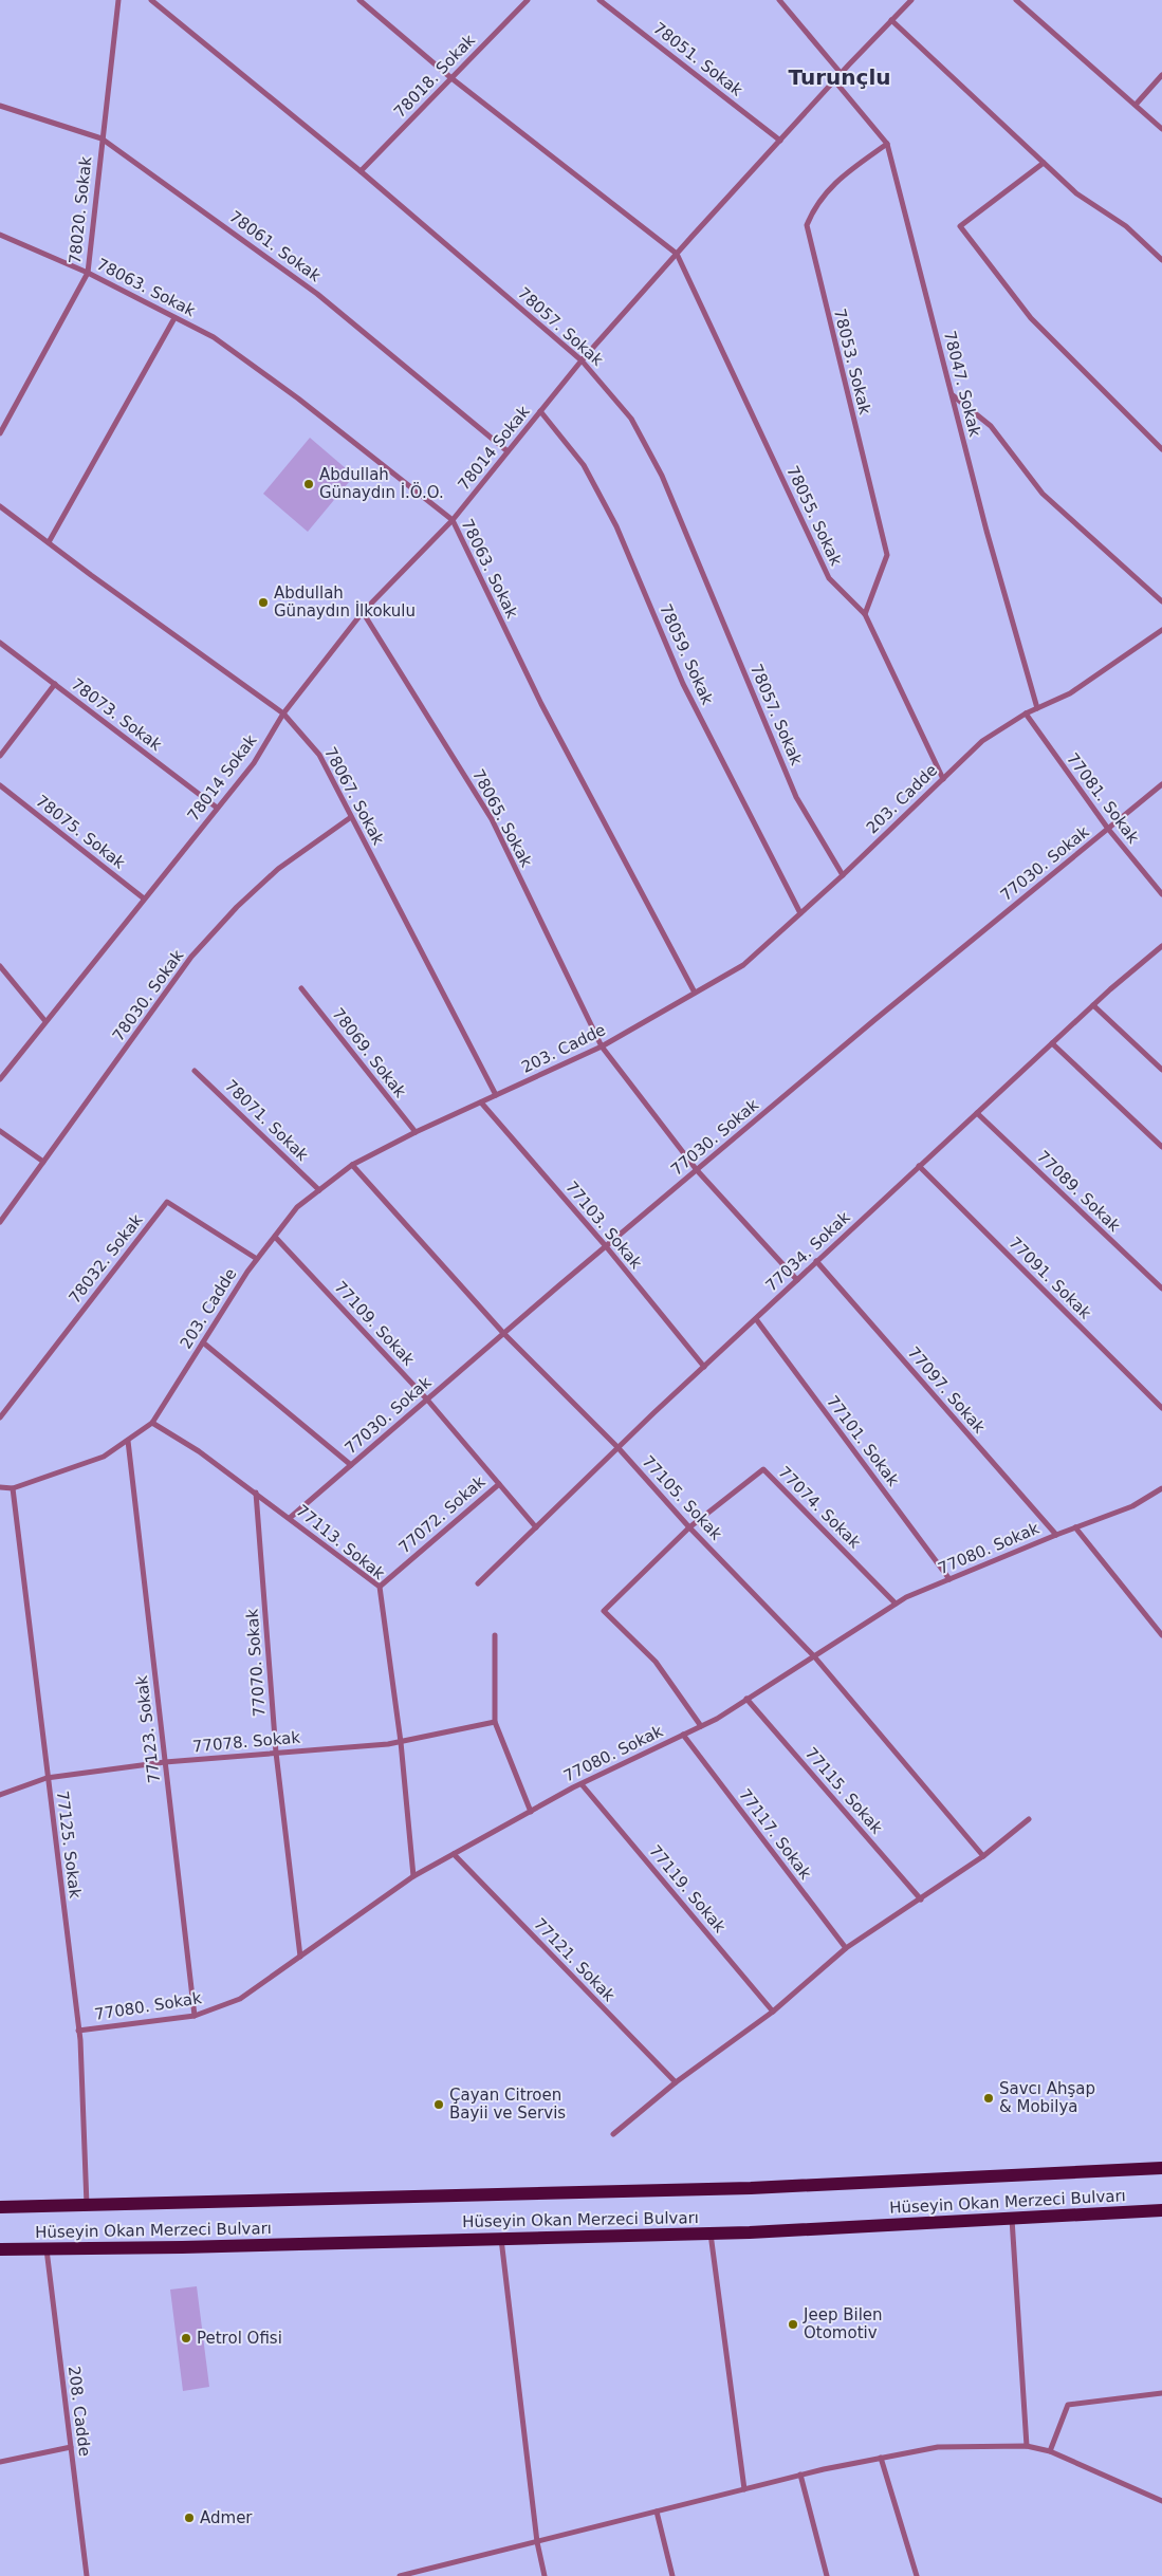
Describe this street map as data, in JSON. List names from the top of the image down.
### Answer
{
  "streets": {
    "main road": ["Hüseyin Okan Merzeci Bulvarı"],
    "street": [
      "78051. Sokak",
      "78018. Sokak",
      "78020. Sokak",
      "78061. Sokak",
      "78063. Sokak",
      "78057. Sokak",
      "78053. Sokak",
      "78047. Sokak",
      "78014 Sokak",
      "78055. Sokak",
      "78059. Sokak",
      "78073. Sokak",
      "78067. Sokak",
      "77081. Sokak",
      "203. Cadde",
      "78065. Sokak",
      "78075. Sokak",
      "77030. Sokak",
      "78030. Sokak",
      "78069. Sokak",
      "78071. Sokak",
      "77089. Sokak",
      "77103. Sokak",
      "77034. Sokak",
      "78032. Sokak",
      "77091. Sokak",
      "77109. Sokak",
      "77097. Sokak",
      "77101. Sokak",
      "77105. Sokak",
      "77074. Sokak",
      "77072. Sokak",
      "77113. Sokak",
      "77080. Sokak",
      "77070. Sokak",
      "77123. Sokak",
      "77078. Sokak",
      "77115. Sokak",
      "77117. Sokak",
      "77125. Sokak",
      "77119. Sokak",
      "77121. Sokak",
      "208. Cadde"
    ]
  },
  "crossings": [
    ["78051. Sokak", "78014 Sokak"],
    ["78018. Sokak", "78057. Sokak"],
    ["78020. Sokak", "78061. Sokak"],
    ["78020. Sokak", "78063. Sokak"],
    ["78061. Sokak", "78014 Sokak"],
    ["78063. Sokak", "78014 Sokak"],
    ["78063. Sokak", "203. Cadde"],
    ["78057. Sokak", "78014 Sokak"],
    ["78057. Sokak", "203. Cadde"],
    ["78053. Sokak", "78047. Sokak"],
    ["78053. Sokak", "78055. Sokak"],
    ["78047. Sokak", "78014 Sokak"],
    ["78047. Sokak", "203. Cadde"],
    ["78014 Sokak", "78055. Sokak"],
    ["78014 Sokak", "78059. Sokak"],
    ["78014 Sokak", "78073. Sokak"],
    ["78014 Sokak", "78067. Sokak"],
    ["78014 Sokak", "78065. Sokak"],
    ["78014 Sokak", "78075. Sokak"],
    ["78055. Sokak", "203. Cadde"],
    ["78059. Sokak", "203. Cadde"],
    ["78067. Sokak", "203. Cadde"],
    ["78067. Sokak", "78030. Sokak"],
    ["77081. Sokak", "203. Cadde"],
    ["77081. Sokak", "77030. Sokak"],
    ["203. Cadde", "78065. Sokak"],
    ["203. Cadde", "78069. Sokak"],
    ["203. Cadde", "78071. Sokak"],
    ["203. Cadde", "77103. Sokak"],
    ["203. Cadde", "78032. Sokak"],
    ["203. Cadde", "77109. Sokak"],
    ["203. Cadde", "77105. Sokak"],
    ["203. Cadde", "77113. Sokak"],
    ["203. Cadde", "77123. Sokak"],
    ["203. Cadde", "77125. Sokak"],
    ["77030. Sokak", "77103. Sokak"],
    ["77030. Sokak", "77109. Sokak"],
    ["77030. Sokak", "77105. Sokak"],
    ["77030. Sokak", "77113. Sokak"],
    ["77089. Sokak", "77034. Sokak"],
    ["77103. Sokak", "77034. Sokak"],
    ["77034. Sokak", "77091. Sokak"],
    ["77034. Sokak", "77109. Sokak"],
    ["77034. Sokak", "77097. Sokak"],
    ["77034. Sokak", "77101. Sokak"],
    ["77034. Sokak", "77105. Sokak"],
    ["77109. Sokak", "77072. Sokak"],
    ["77097. Sokak", "77080. Sokak"],
    ["77101. Sokak", "77080. Sokak"],
    ["77105. Sokak", "77074. Sokak"],
    ["77105. Sokak", "77080. Sokak"],
    ["77074. Sokak", "77080. Sokak"],
    ["77072. Sokak", "77113. Sokak"],
    ["77113. Sokak", "77080. Sokak"],
    ["77113. Sokak", "77070. Sokak"],
    ["77113. Sokak", "77078. Sokak"],
    ["77080. Sokak", "77070. Sokak"],
    ["77080. Sokak", "77123. Sokak"],
    ["77080. Sokak", "77115. Sokak"],
    ["77080. Sokak", "77117. Sokak"],
    ["77080. Sokak", "77125. Sokak"],
    ["77080. Sokak", "77119. Sokak"],
    ["77080. Sokak", "77121. Sokak"],
    ["77070. Sokak", "77078. Sokak"],
    ["77123. Sokak", "77078. Sokak"],
    ["77078. Sokak", "77125. Sokak"],
    ["77125. Sokak", "Hüseyin Okan Merzeci Bulvarı"],
    ["Hüseyin Okan Merzeci Bulvarı", "208. Cadde"]
  ],
  "districts": ["Turunçlu"],
  "places": [
    "Abdullah Günaydın İ.Ö.O.",
    "Abdullah Günaydın İlkokulu",
    "Savcı Ahşap & Mobilya",
    "Çayan Citroen Bayii ve Servis",
    "Jeep Bilen Otomotiv",
    "Petrol Ofisi",
    "Admer"
  ]
}
